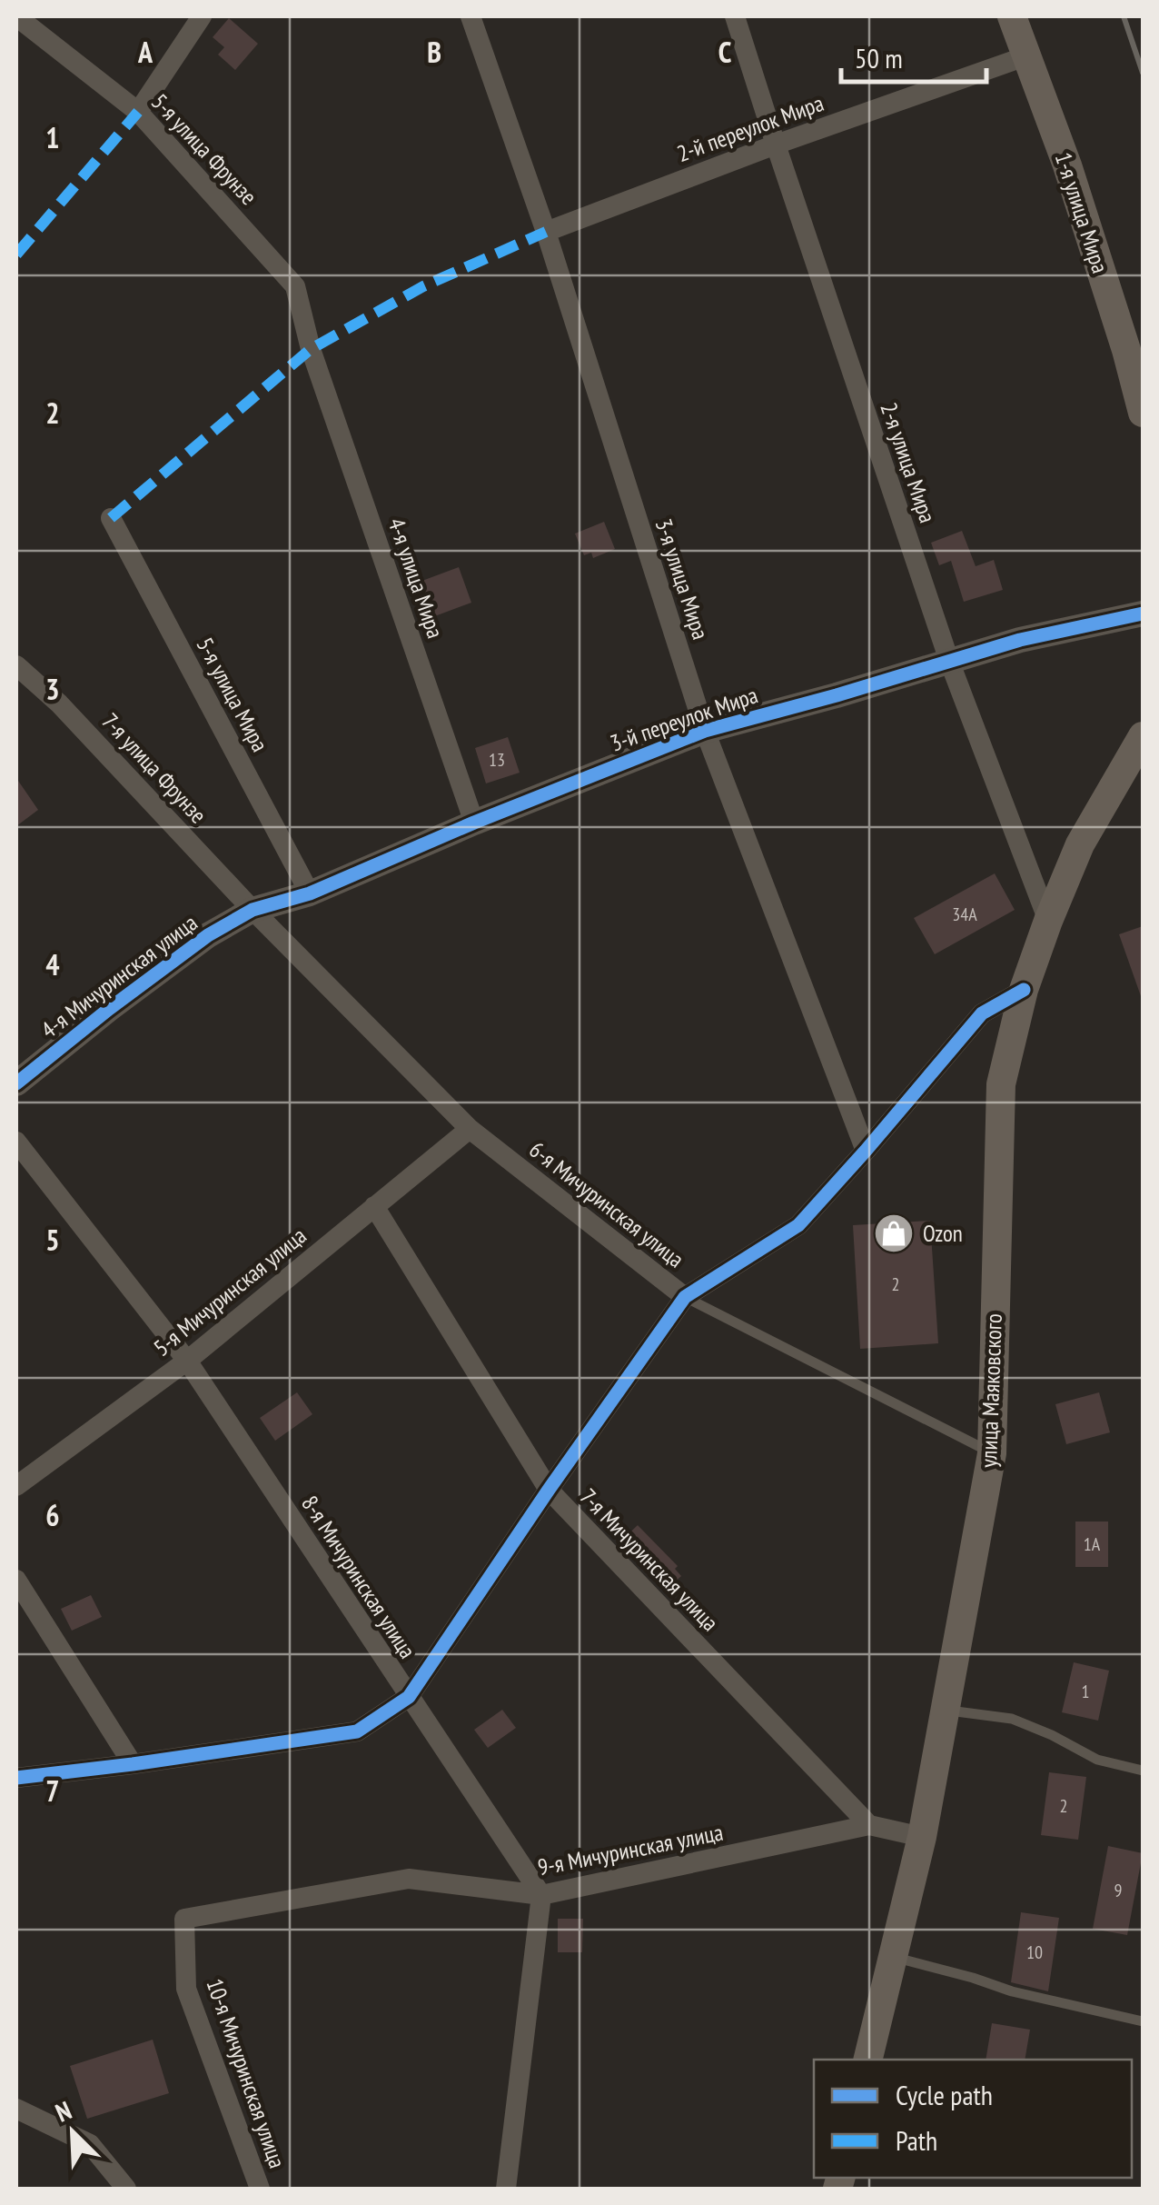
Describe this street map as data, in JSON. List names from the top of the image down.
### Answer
{
  "streets": {
    "main road": ["1-я улица Мира", "улица Маяковского"],
    "street": [
      "2-й переулок Мира",
      "5-я улица Фрунзе",
      "2-я улица Мира",
      "4-я улица Мира",
      "3-я улица Мира",
      "5-я улица Мира",
      "3-й переулок Мира",
      "7-я улица Фрунзе",
      "4-я Мичуринская улица",
      "6-я Мичуринская улица",
      "5-я Мичуринская улица",
      "7-я Мичуринская улица",
      "8-я Мичуринская улица",
      "9-я Мичуринская улица",
      "10-я Мичуринская улица"
    ]
  },
  "crossings": [
    ["2-й переулок Мира", "1-я улица Мира"],
    ["2-й переулок Мира", "2-я улица Мира"],
    ["2-й переулок Мира", "3-я улица Мира"],
    ["5-я улица Фрунзе", "4-я улица Мира"],
    ["2-я улица Мира", "3-й переулок Мира"],
    ["2-я улица Мира", "улица Маяковского"],
    ["4-я улица Мира", "3-й переулок Мира"],
    ["3-я улица Мира", "3-й переулок Мира"],
    ["5-я улица Мира", "3-й переулок Мира"],
    ["3-й переулок Мира", "7-я улица Фрунзе"],
    ["3-й переулок Мира", "4-я Мичуринская улица"],
    ["3-й переулок Мира", "6-я Мичуринская улица"],
    ["7-я улица Фрунзе", "4-я Мичуринская улица"],
    ["7-я улица Фрунзе", "6-я Мичуринская улица"],
    ["4-я Мичуринская улица", "6-я Мичуринская улица"],
    ["6-я Мичуринская улица", "5-я Мичуринская улица"],
    ["6-я Мичуринская улица", "улица Маяковского"],
    ["5-я Мичуринская улица", "7-я Мичуринская улица"],
    ["5-я Мичуринская улица", "8-я Мичуринская улица"],
    ["улица Маяковского", "9-я Мичуринская улица"],
    ["7-я Мичуринская улица", "9-я Мичуринская улица"],
    ["8-я Мичуринская улица", "9-я Мичуринская улица"],
    ["9-я Мичуринская улица", "10-я Мичуринская улица"]
  ],
  "places": {
    "shop": ["Ozon"]
  },
  "house_numbers": [
    "13",
    "34А",
    "2",
    "1А",
    "1",
    "2",
    "9",
    "10"
  ],
  "legend": ["Cycle path", "Path"],
  "scale_bar": "50 m",
  "north": "top left",
  "grid": {
    "columns": ["A", "B", "C"],
    "rows": [
      "1",
      "2",
      "3",
      "4",
      "5",
      "6",
      "7"
    ]
  }
}
